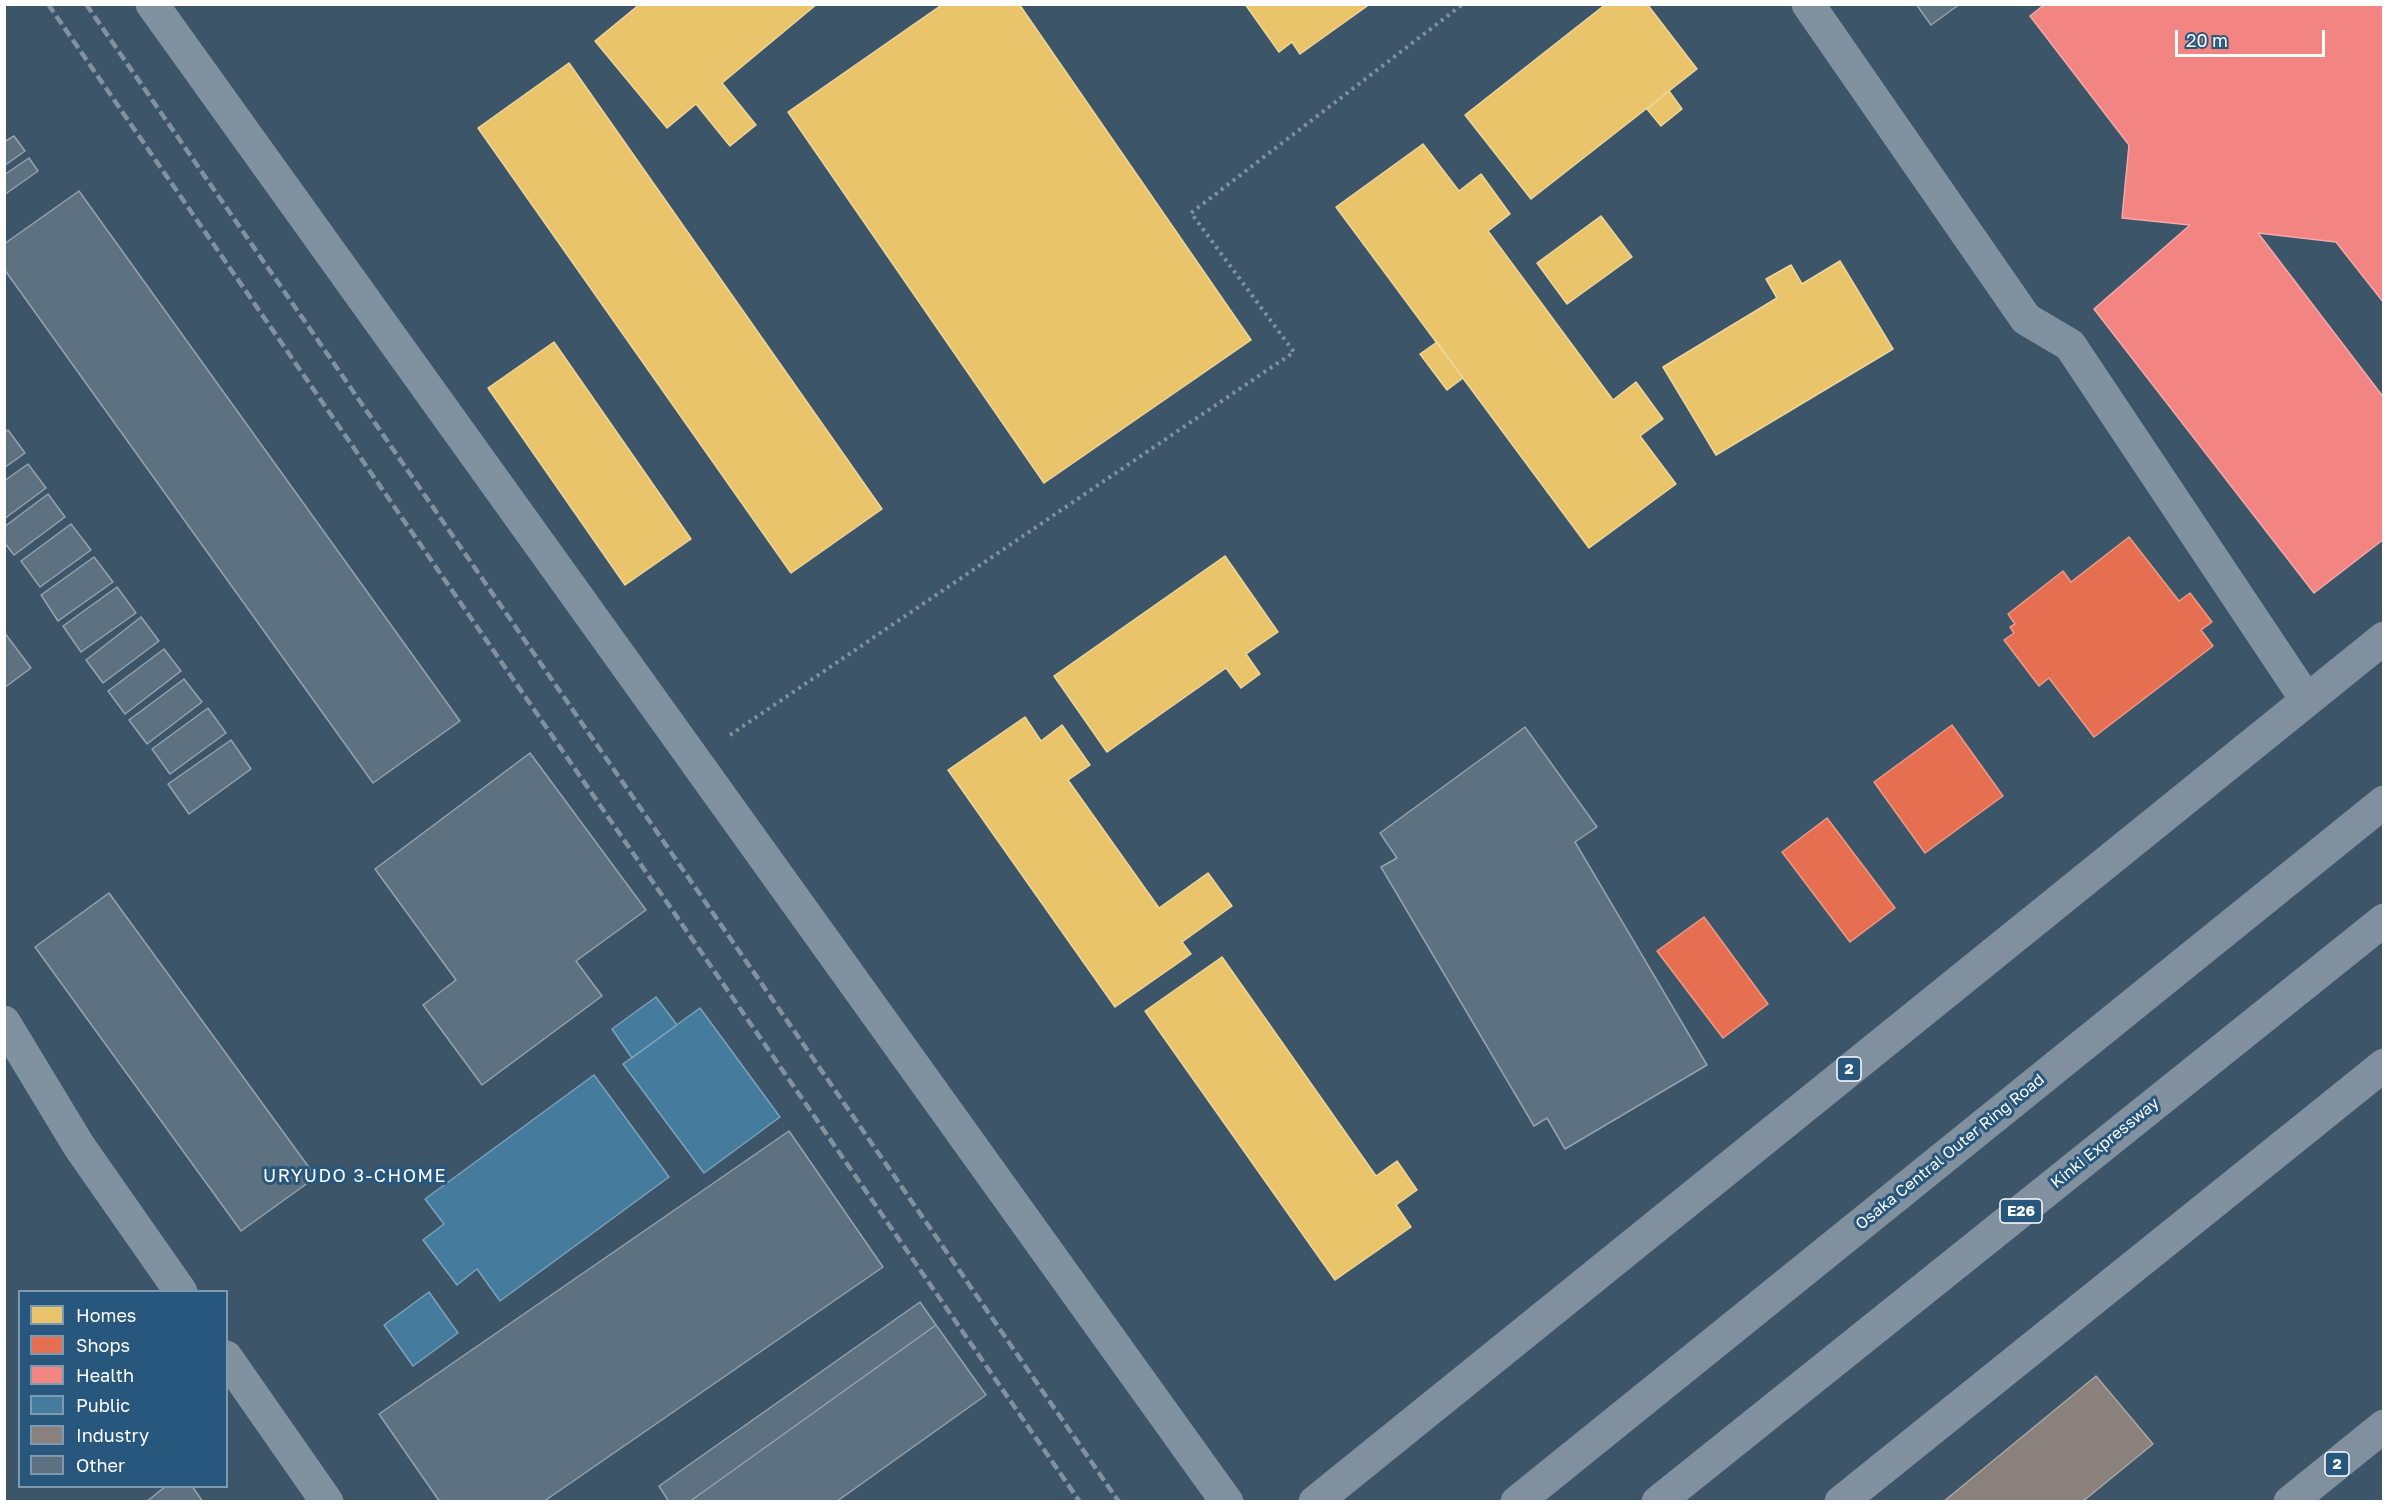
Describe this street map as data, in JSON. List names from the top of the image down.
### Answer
{
  "streets": {
    "highway": ["Kinki Expressway", "E26"],
    "main road": ["2", "Osaka Central Outer Ring Road"]
  },
  "districts": ["URYUDO 3-CHOME"],
  "legend": [
    "Homes",
    "Shops",
    "Health",
    "Public",
    "Industry",
    "Other"
  ],
  "scale_bar": "20 m"
}
